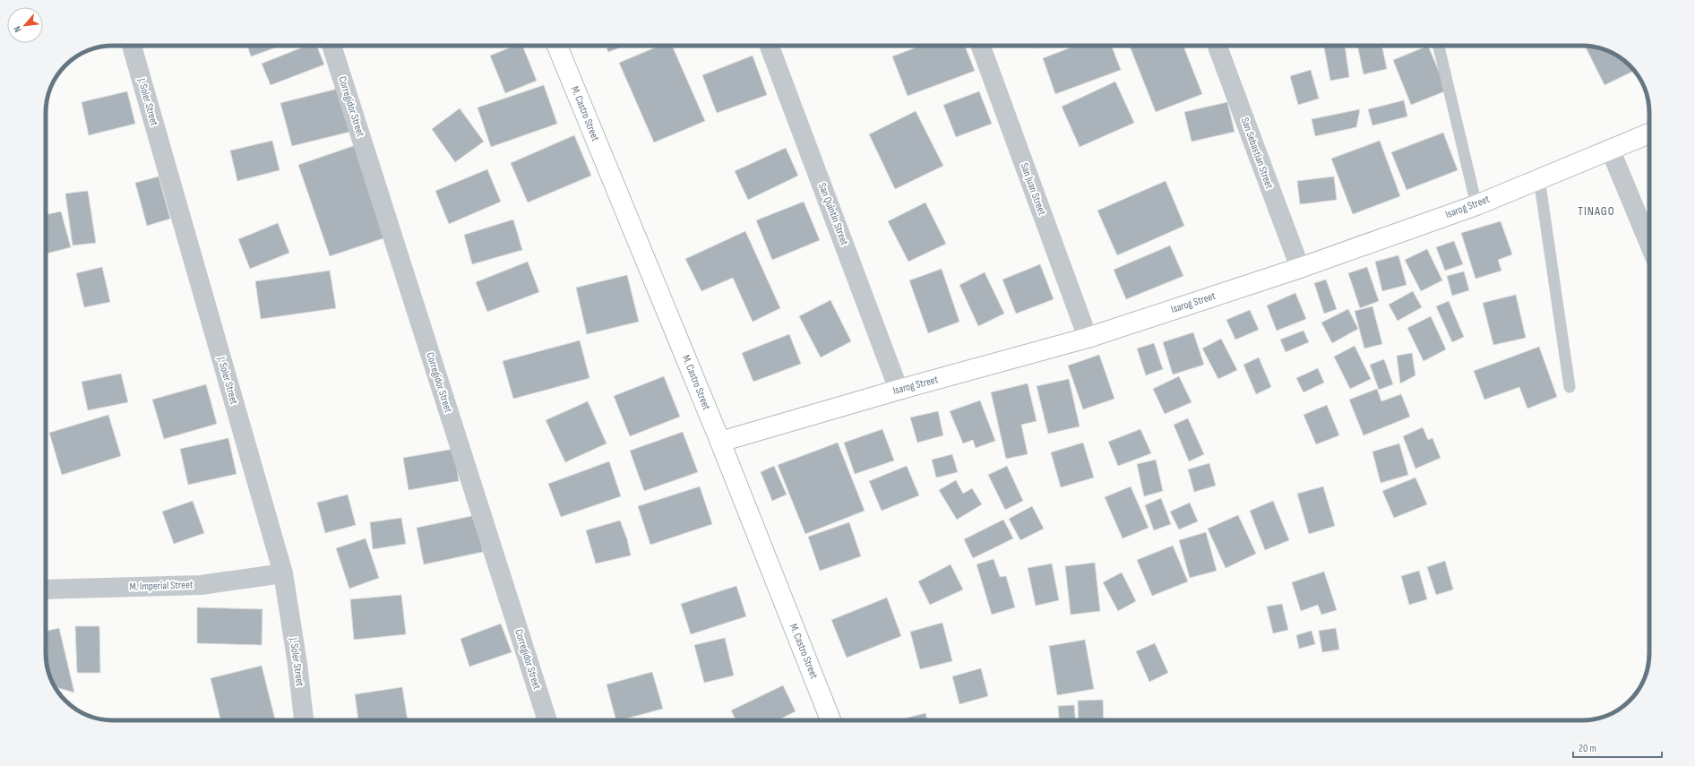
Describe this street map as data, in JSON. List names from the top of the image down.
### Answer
{
  "streets": {
    "street": [
      "J. Soler Street",
      "Corregidor Street",
      "M. Castro Street",
      "San Sebastian Street",
      "San Juan Street",
      "Isarog Street",
      "San Quintin Street",
      "M. Imperial Street"
    ]
  },
  "crossings": [
    ["J. Soler Street", "M. Imperial Street"],
    ["M. Castro Street", "Isarog Street"],
    ["San Sebastian Street", "Isarog Street"],
    ["San Juan Street", "Isarog Street"],
    ["Isarog Street", "San Quintin Street"]
  ],
  "districts": ["TINAGO"],
  "scale_bar": "20 m",
  "north": "bottom left"
}
